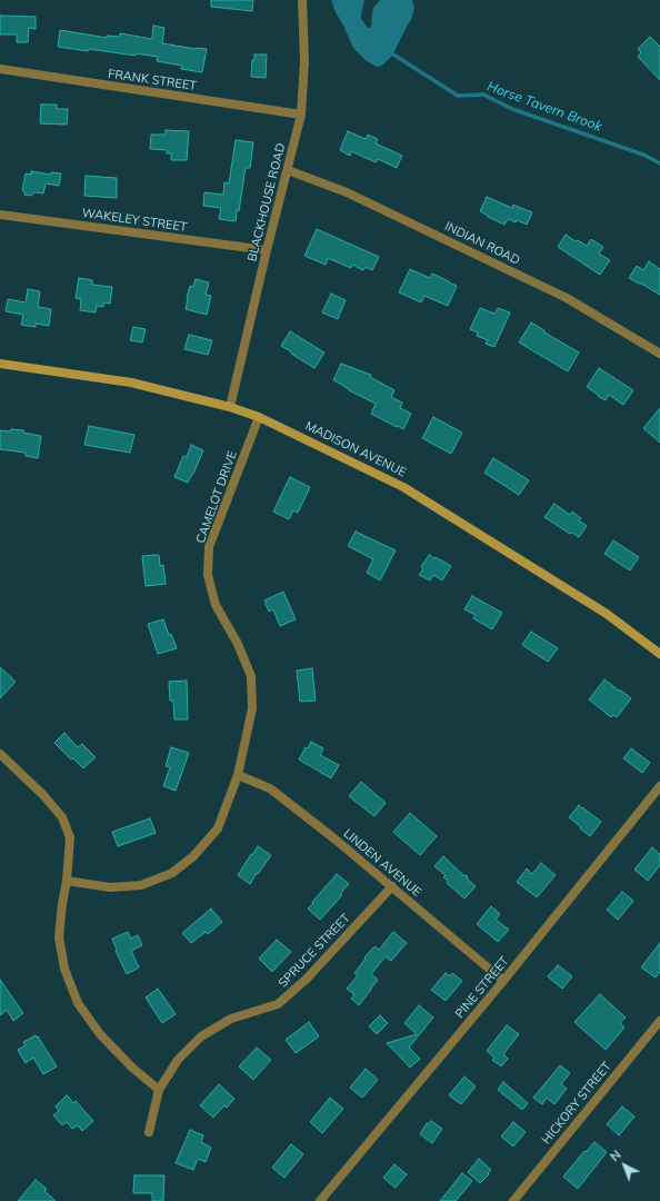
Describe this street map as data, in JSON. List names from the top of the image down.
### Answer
{
  "streets": {
    "street": [
      "FRANK STREET",
      "BLACKHOUSE ROAD",
      "WAKELEY STREET",
      "INDIAN ROAD",
      "MADISON AVENUE",
      "CAMELOT DRIVE",
      "LINDEN AVENUE",
      "SPRUCE STREET",
      "PINE STREET",
      "HICKORY STREET"
    ]
  },
  "crossings": [
    ["FRANK STREET", "BLACKHOUSE ROAD"],
    ["BLACKHOUSE ROAD", "WAKELEY STREET"],
    ["BLACKHOUSE ROAD", "INDIAN ROAD"],
    ["BLACKHOUSE ROAD", "MADISON AVENUE"],
    ["MADISON AVENUE", "CAMELOT DRIVE"],
    ["CAMELOT DRIVE", "LINDEN AVENUE"],
    ["LINDEN AVENUE", "SPRUCE STREET"],
    ["LINDEN AVENUE", "PINE STREET"]
  ],
  "water": ["Horse Tavern Brook"],
  "north": "top left"
}
